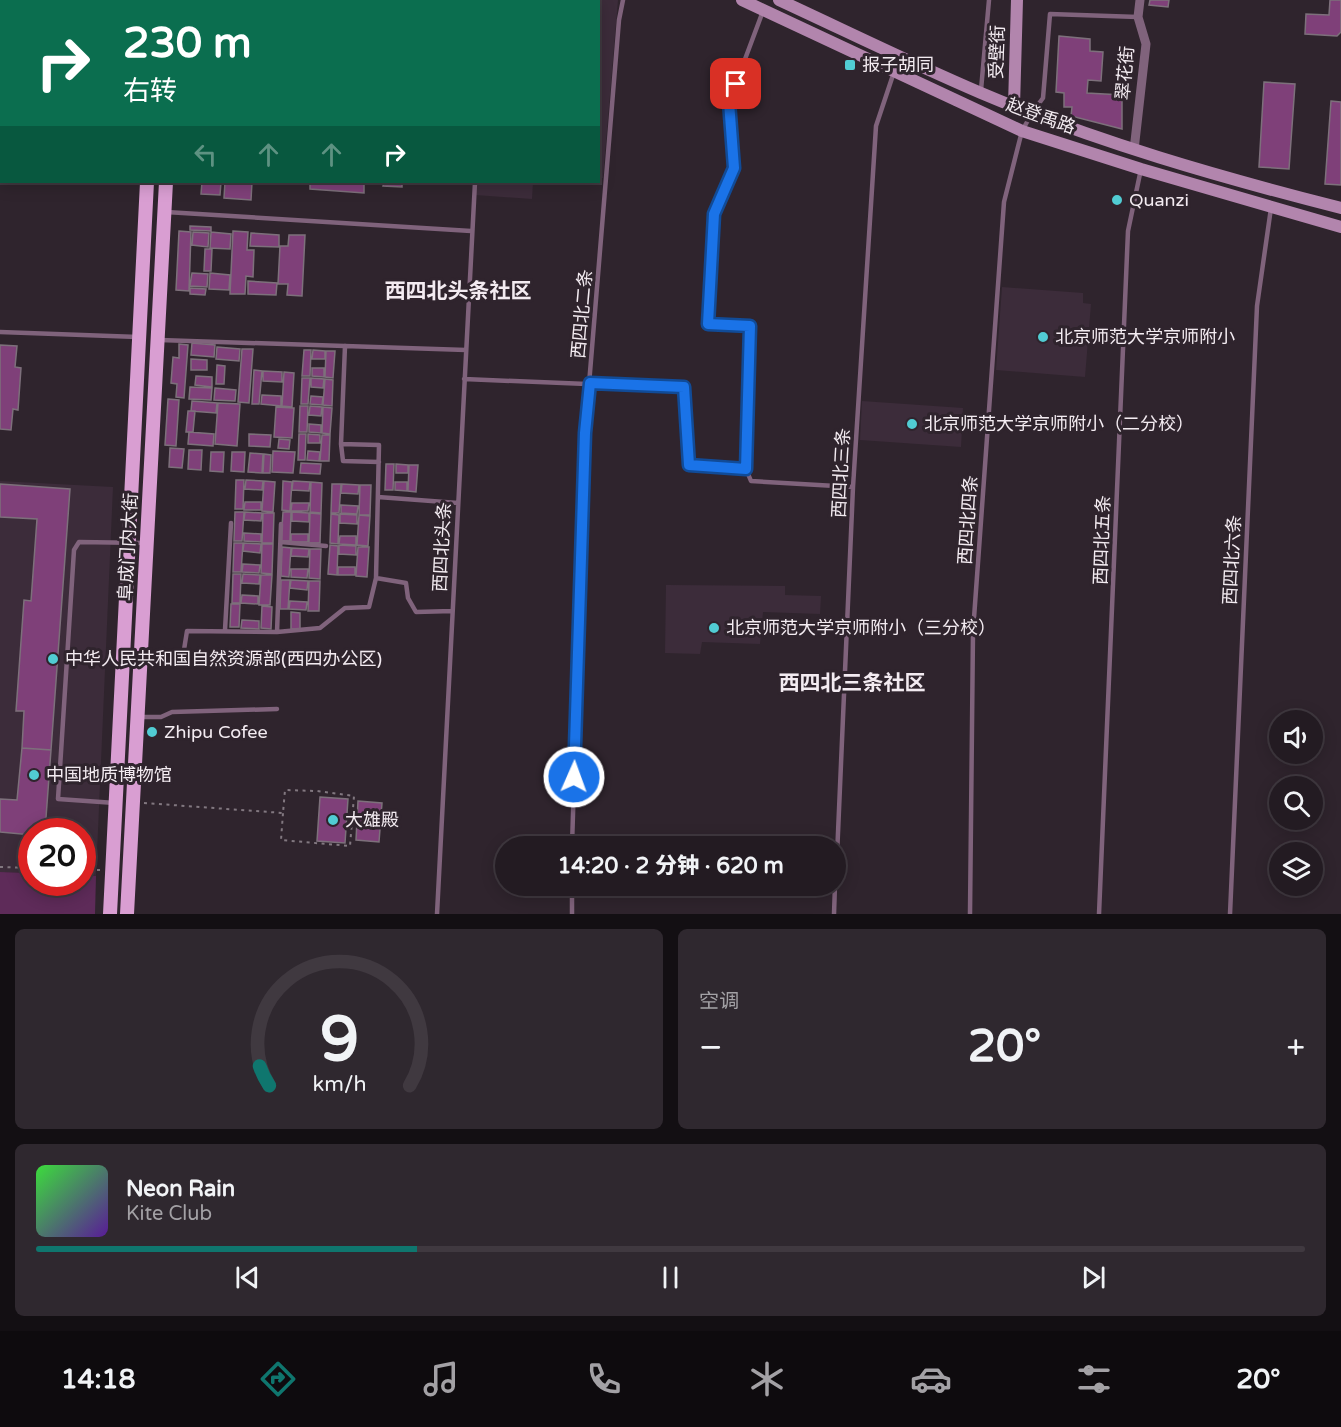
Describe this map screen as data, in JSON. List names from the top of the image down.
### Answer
{
  "streets": {
    "main road": ["受壁街", "赵登禹路", "阜成门内大街"],
    "street": ["翠花街"],
    "lane": [
      "西四北二条",
      "西四北三条",
      "西四北四条",
      "西四北五条",
      "西四北头条",
      "西四北六条"
    ]
  },
  "crossings": [
    ["受壁街", "赵登禹路"],
    ["翠花街", "赵登禹路"],
    ["翠花街", "西四北四条"],
    ["赵登禹路", "西四北三条"],
    ["赵登禹路", "西四北四条"],
    ["赵登禹路", "西四北五条"],
    ["赵登禹路", "西四北六条"]
  ],
  "districts": ["西四北头条社区", "西四北三条社区"],
  "places": {
    "transit": ["报子胡同"],
    "other": [
      "Quanzi",
      "北京师范大学京师附小",
      "北京师范大学京师附小（二分校）",
      "北京师范大学京师附小（三分校）",
      "中华人民共和国自然资源部(西四办公区)",
      "Zhipu Cofee",
      "中国地质博物馆",
      "大雄殿"
    ]
  },
  "page": {
    "turn": ["230 m", "右转"],
    "limit": "20",
    "trip": "14:20 · 2 分钟 · 620 m",
    "tile": "空调",
    "heat": ["−", "20°", "+"],
    "song": ["Neon Rain", "Kite Club"],
    "tabs": ["14:18", "20°"],
    "gauge": ["9", "km/h"]
  }
}
